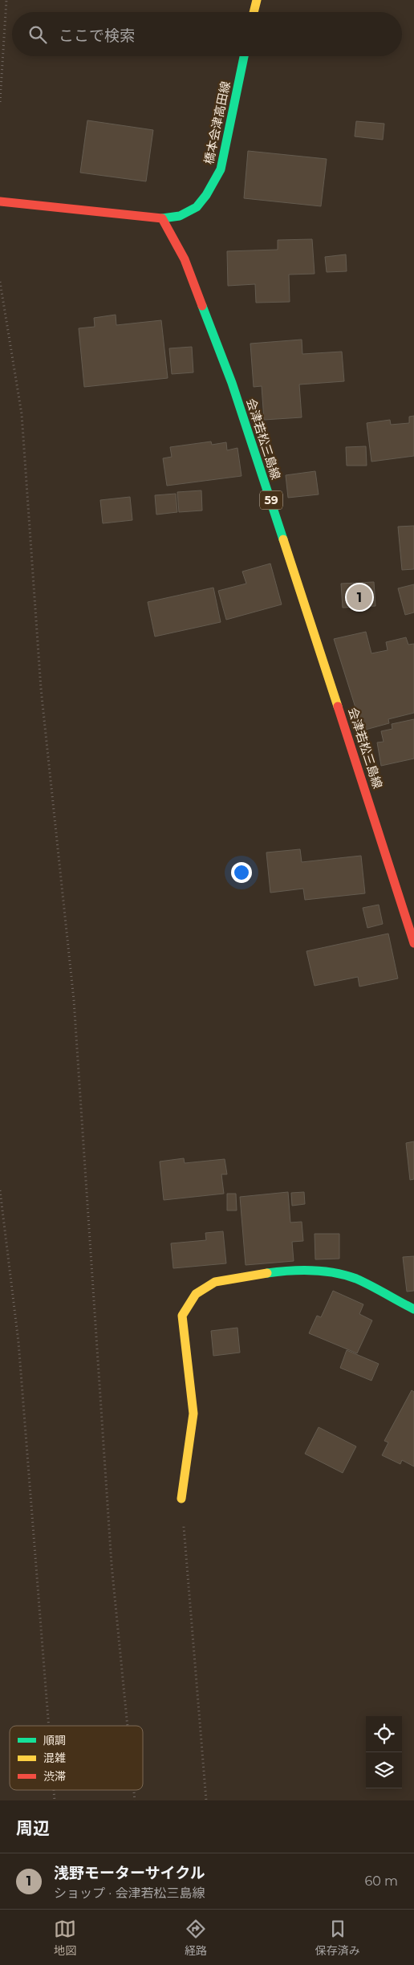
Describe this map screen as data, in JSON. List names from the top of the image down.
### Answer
{
  "streets": {
    "main road": ["橋本会津高田線", "会津若松三島線", "59"]
  },
  "crossings": [
    ["橋本会津高田線", "会津若松三島線"]
  ],
  "legend": ["順調", "混雑", "渋滞"],
  "page": {
    "search": "ここで検索",
    "pins": "1",
    "heading": "周辺",
    "list": [
      {
        "mark": "1",
        "name": "浅野モーターサイクル",
        "note": "ショップ · 会津若松三島線",
        "value": "60 m"
      }
    ],
    "nav": ["地図", "経路", "保存済み"]
  }
}
